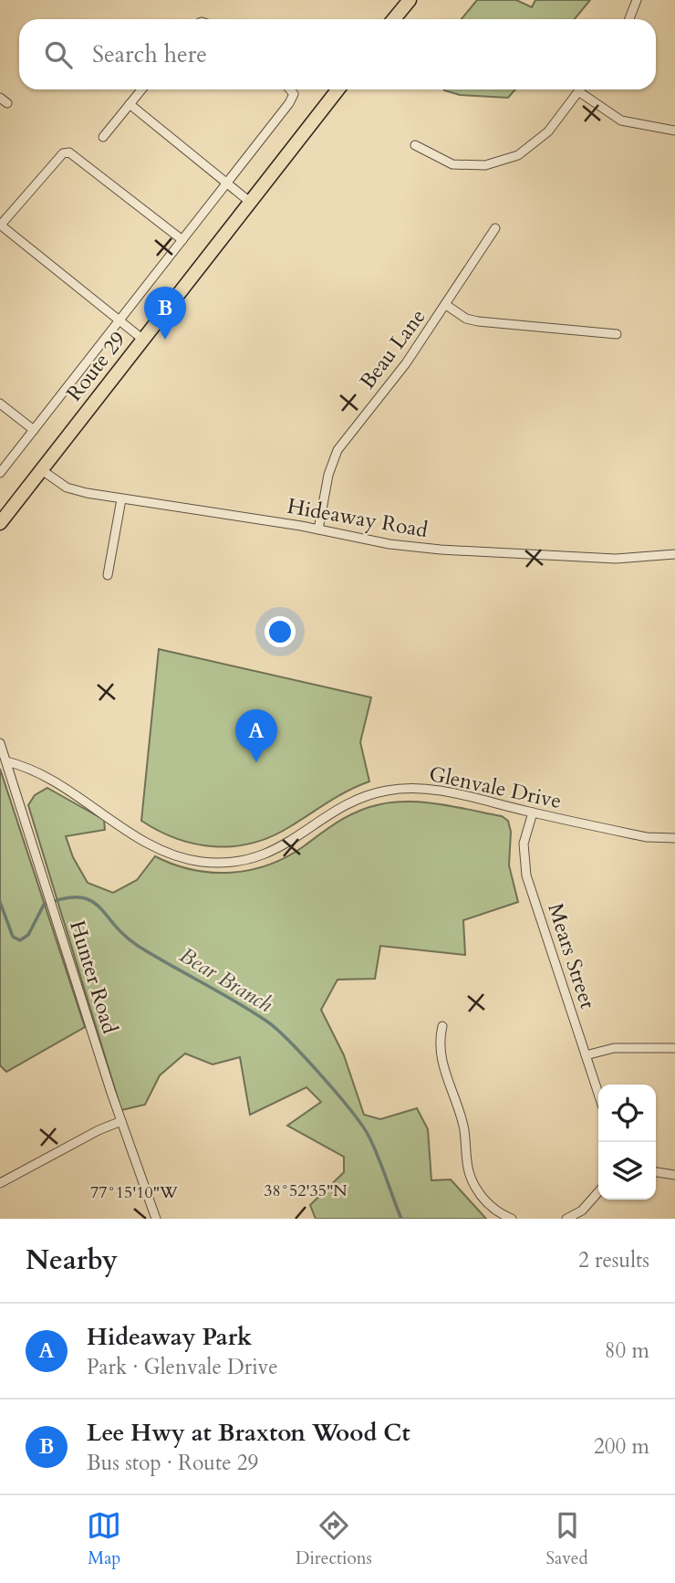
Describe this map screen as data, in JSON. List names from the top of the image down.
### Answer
{
  "streets": {
    "main road": ["Route 29"],
    "street": [
      "Beau Lane",
      "Hideaway Road",
      "Glenvale Drive",
      "Mears Street",
      "Hunter Road"
    ]
  },
  "crossings": [
    ["Beau Lane", "Hideaway Road"],
    ["Route 29", "Hideaway Road"],
    ["Glenvale Drive", "Mears Street"],
    ["Glenvale Drive", "Hunter Road"]
  ],
  "water": ["Bear Branch"],
  "page": {
    "search": "Search here",
    "pins": ["B", "A"],
    "heading": ["Nearby", "2 results"],
    "list": [
      {
        "mark": "A",
        "name": "Hideaway Park",
        "note": "Park · Glenvale Drive",
        "value": "80 m"
      },
      {
        "mark": "B",
        "name": "Lee Hwy at Braxton Wood Ct",
        "note": "Bus stop · Route 29",
        "value": "200 m"
      }
    ],
    "nav": ["Map", "Directions", "Saved"]
  },
  "coordinates": ["38°52'35\"N", "77°15'10\"W"]
}
